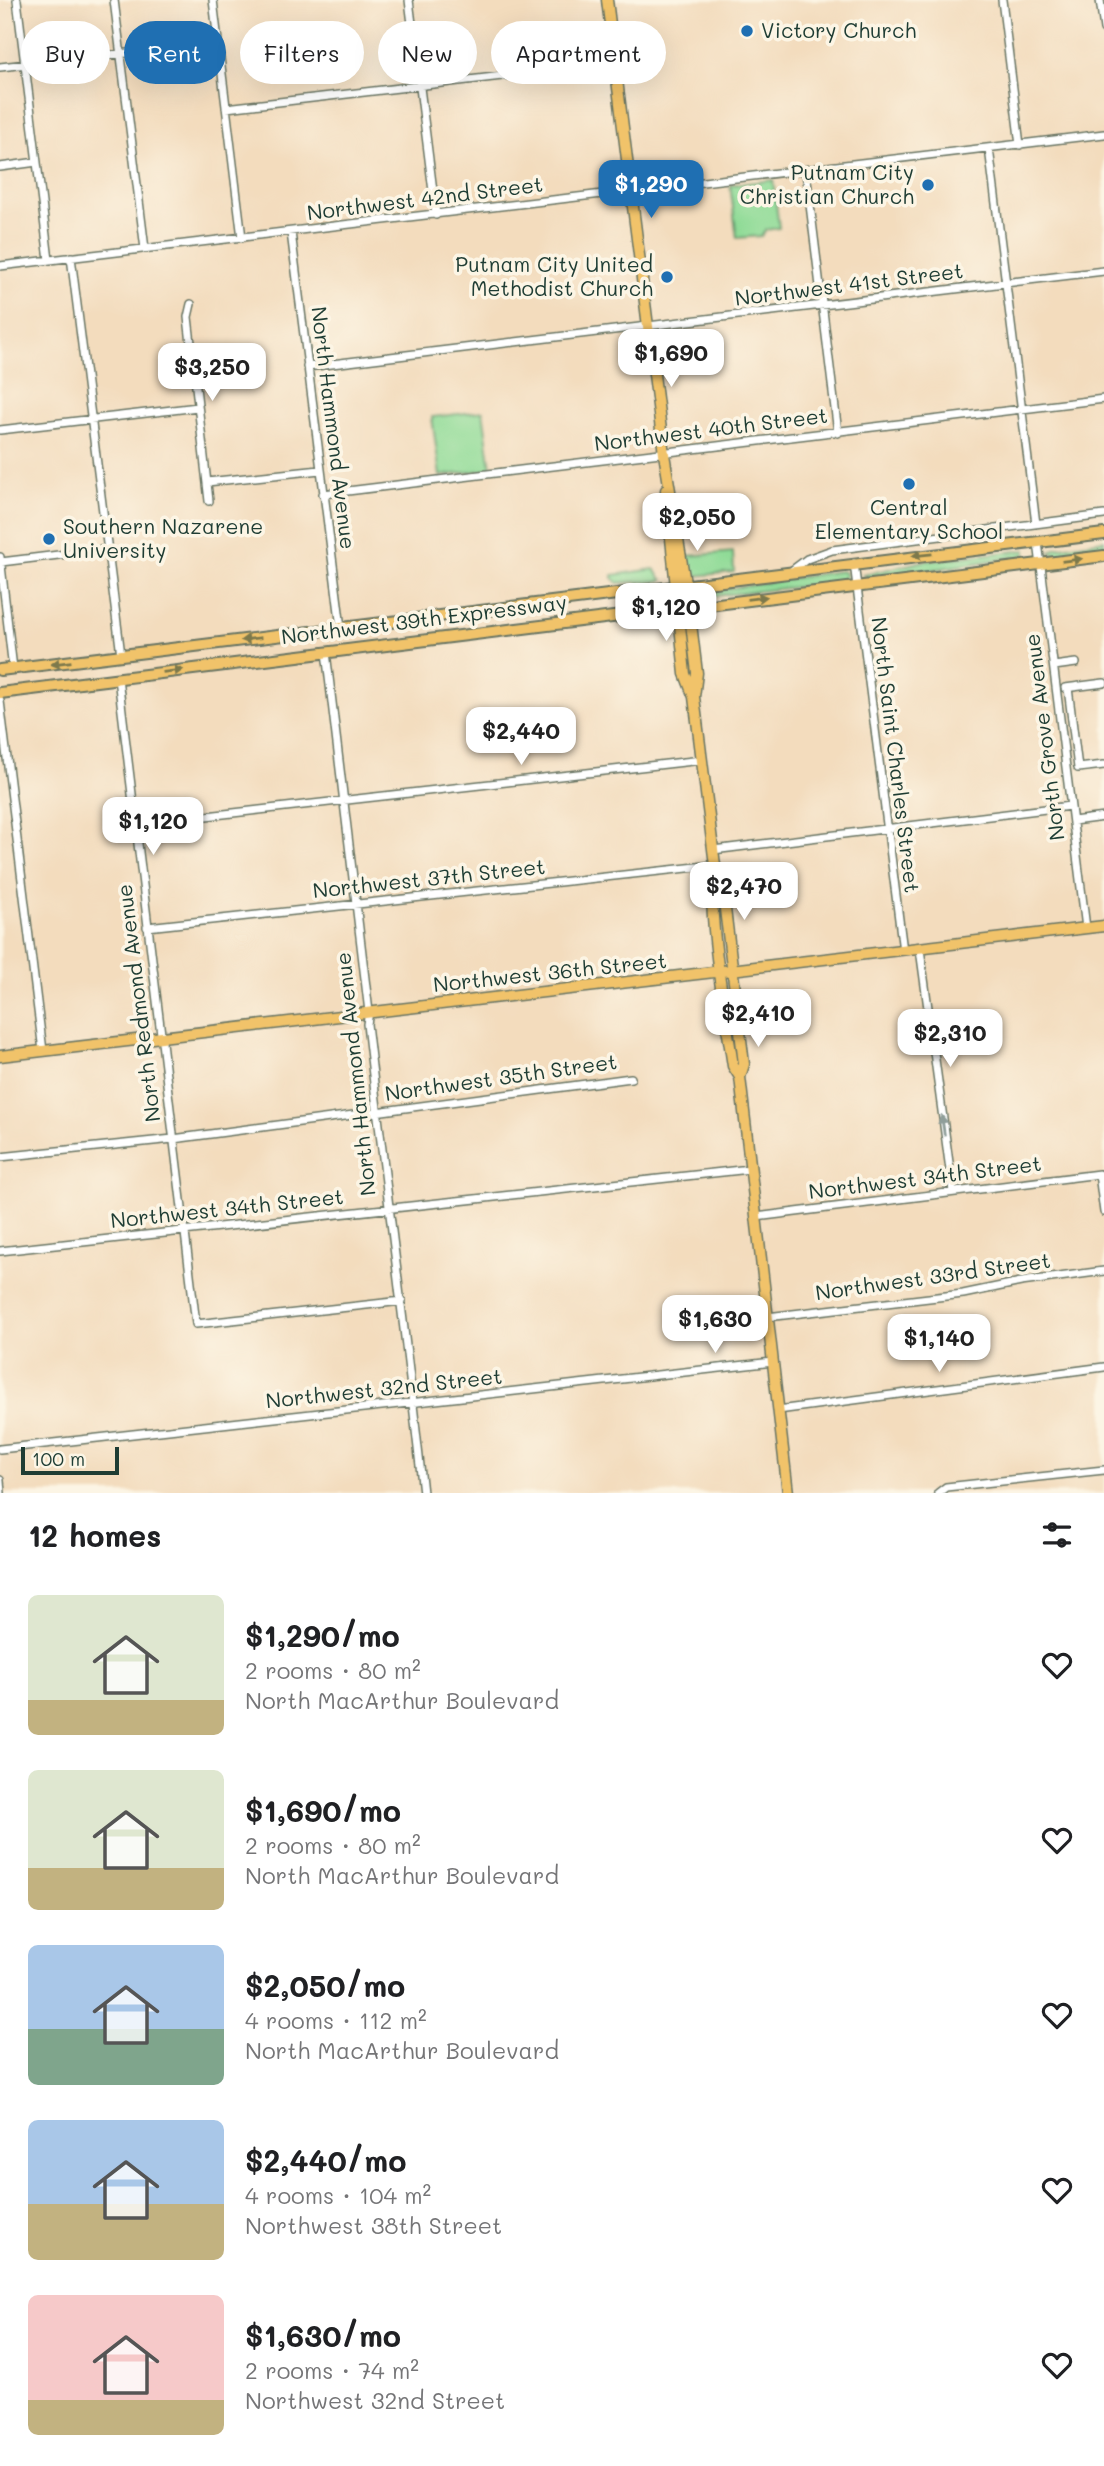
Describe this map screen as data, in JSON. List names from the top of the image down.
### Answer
{
  "streets": {
    "highway": ["Northwest 39th Expressway"],
    "main road": ["Northwest 36th Street"],
    "street": [
      "Northwest 42nd Street",
      "Northwest 41st Street",
      "North Hammond Avenue",
      "Northwest 40th Street",
      "North Grove Avenue",
      "North Saint Charles Street",
      "Northwest 37th Street",
      "North Redmond Avenue",
      "Northwest 35th Street",
      "Northwest 34th Street",
      "Northwest 33rd Street",
      "Northwest 32nd Street"
    ]
  },
  "crossings": [
    ["Northwest 42nd Street", "North Hammond Avenue"],
    ["Northwest 41st Street", "North Hammond Avenue"],
    ["North Hammond Avenue", "Northwest 40th Street"],
    ["North Hammond Avenue", "Northwest 39th Expressway"],
    ["North Hammond Avenue", "Northwest 37th Street"],
    ["North Hammond Avenue", "Northwest 36th Street"],
    ["North Hammond Avenue", "North Redmond Avenue"],
    ["North Hammond Avenue", "Northwest 35th Street"],
    ["North Hammond Avenue", "Northwest 34th Street"],
    ["North Hammond Avenue", "Northwest 32nd Street"],
    ["Northwest 39th Expressway", "North Grove Avenue"],
    ["Northwest 39th Expressway", "North Saint Charles Street"],
    ["Northwest 39th Expressway", "North Redmond Avenue"],
    ["North Grove Avenue", "Northwest 36th Street"],
    ["North Saint Charles Street", "Northwest 36th Street"],
    ["Northwest 37th Street", "North Redmond Avenue"],
    ["Northwest 36th Street", "North Redmond Avenue"],
    ["North Redmond Avenue", "Northwest 35th Street"],
    ["North Redmond Avenue", "Northwest 34th Street"]
  ],
  "places": [
    "Victory Church",
    "Putnam City Christian Church",
    "Putnam City United Methodist Church",
    "Central Elementary School",
    "Southern Nazarene University"
  ],
  "scale_bar": "100 m",
  "page": {
    "chip": [
      "Buy",
      "Rent",
      "Filters",
      "New",
      "Apartment"
    ],
    "price": [
      "$1,290",
      "$1,690",
      "$3,250",
      "$2,050",
      "$1,120",
      "$2,440",
      "$1,120",
      "$2,470",
      "$2,410",
      "$2,310",
      "$1,630",
      "$1,140"
    ],
    "scale": "100 m",
    "heading": "12 homes",
    "list": [
      {
        "name": "$1,290/mo",
        "note": "2 rooms · 80 m² · North MacArthur Boulevard"
      },
      {
        "name": "$1,690/mo",
        "note": "2 rooms · 80 m² · North MacArthur Boulevard"
      },
      {
        "name": "$2,050/mo",
        "note": "4 rooms · 112 m² · North MacArthur Boulevard"
      },
      {
        "name": "$2,440/mo",
        "note": "4 rooms · 104 m² · Northwest 38th Street"
      },
      {
        "name": "$1,630/mo",
        "note": "2 rooms · 74 m² · Northwest 32nd Street"
      }
    ]
  }
}
